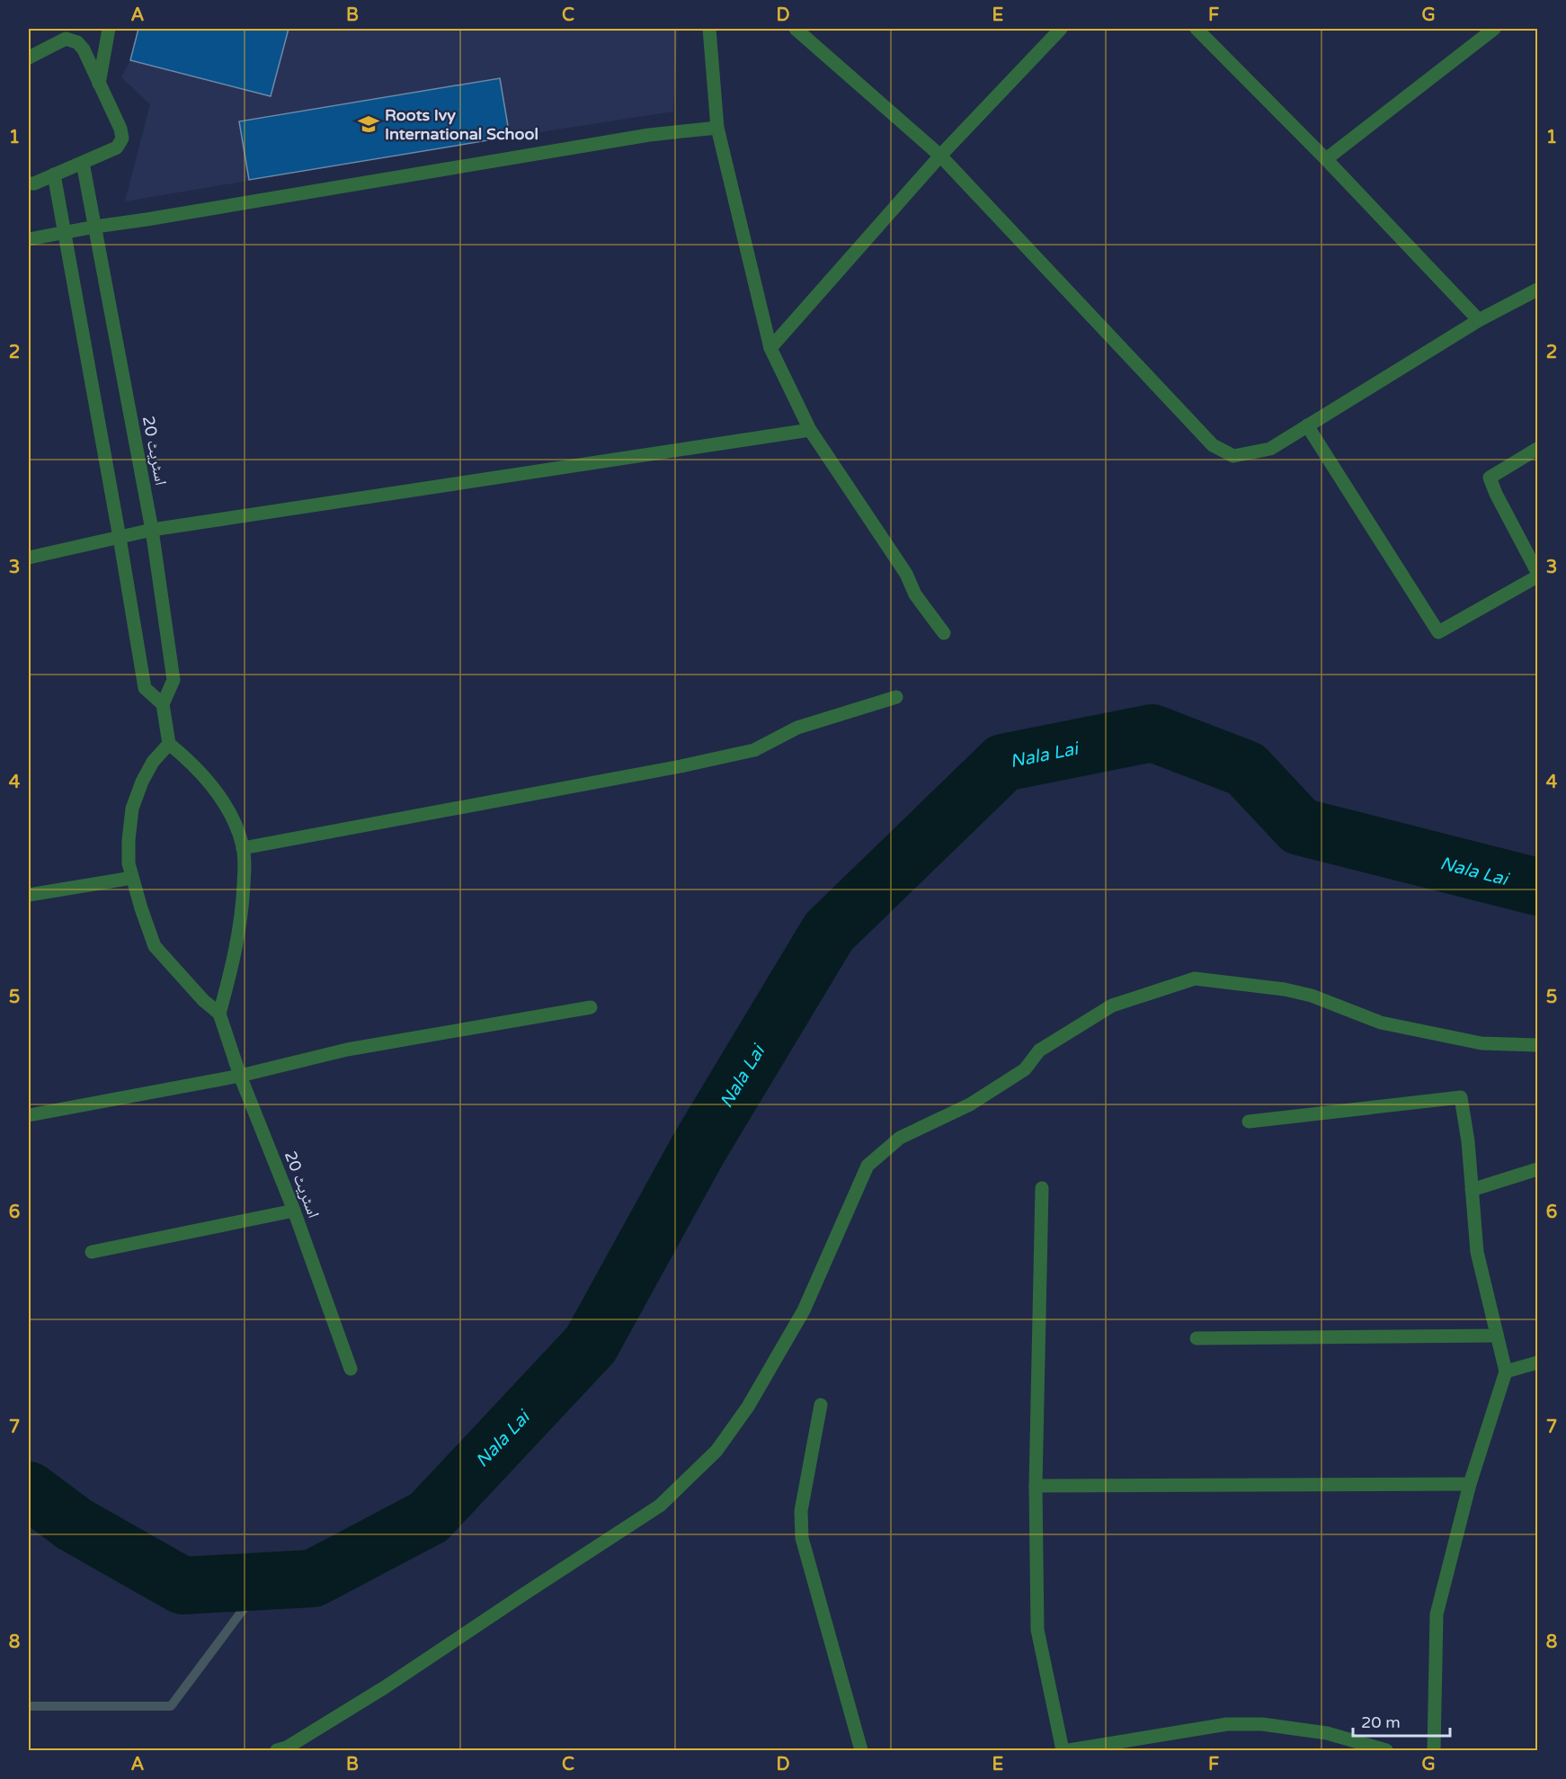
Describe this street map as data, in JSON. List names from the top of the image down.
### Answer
{
  "streets": {
    "street": ["اسٹریٹ 20"]
  },
  "water": ["Nala Lai"],
  "places": {
    "school or university": ["Roots Ivy International School"]
  },
  "scale_bar": "20 m",
  "grid": {
    "columns": [
      "A",
      "B",
      "C",
      "D",
      "E",
      "F",
      "G"
    ],
    "rows": [
      "1",
      "2",
      "3",
      "4",
      "5",
      "6",
      "7",
      "8"
    ]
  }
}
